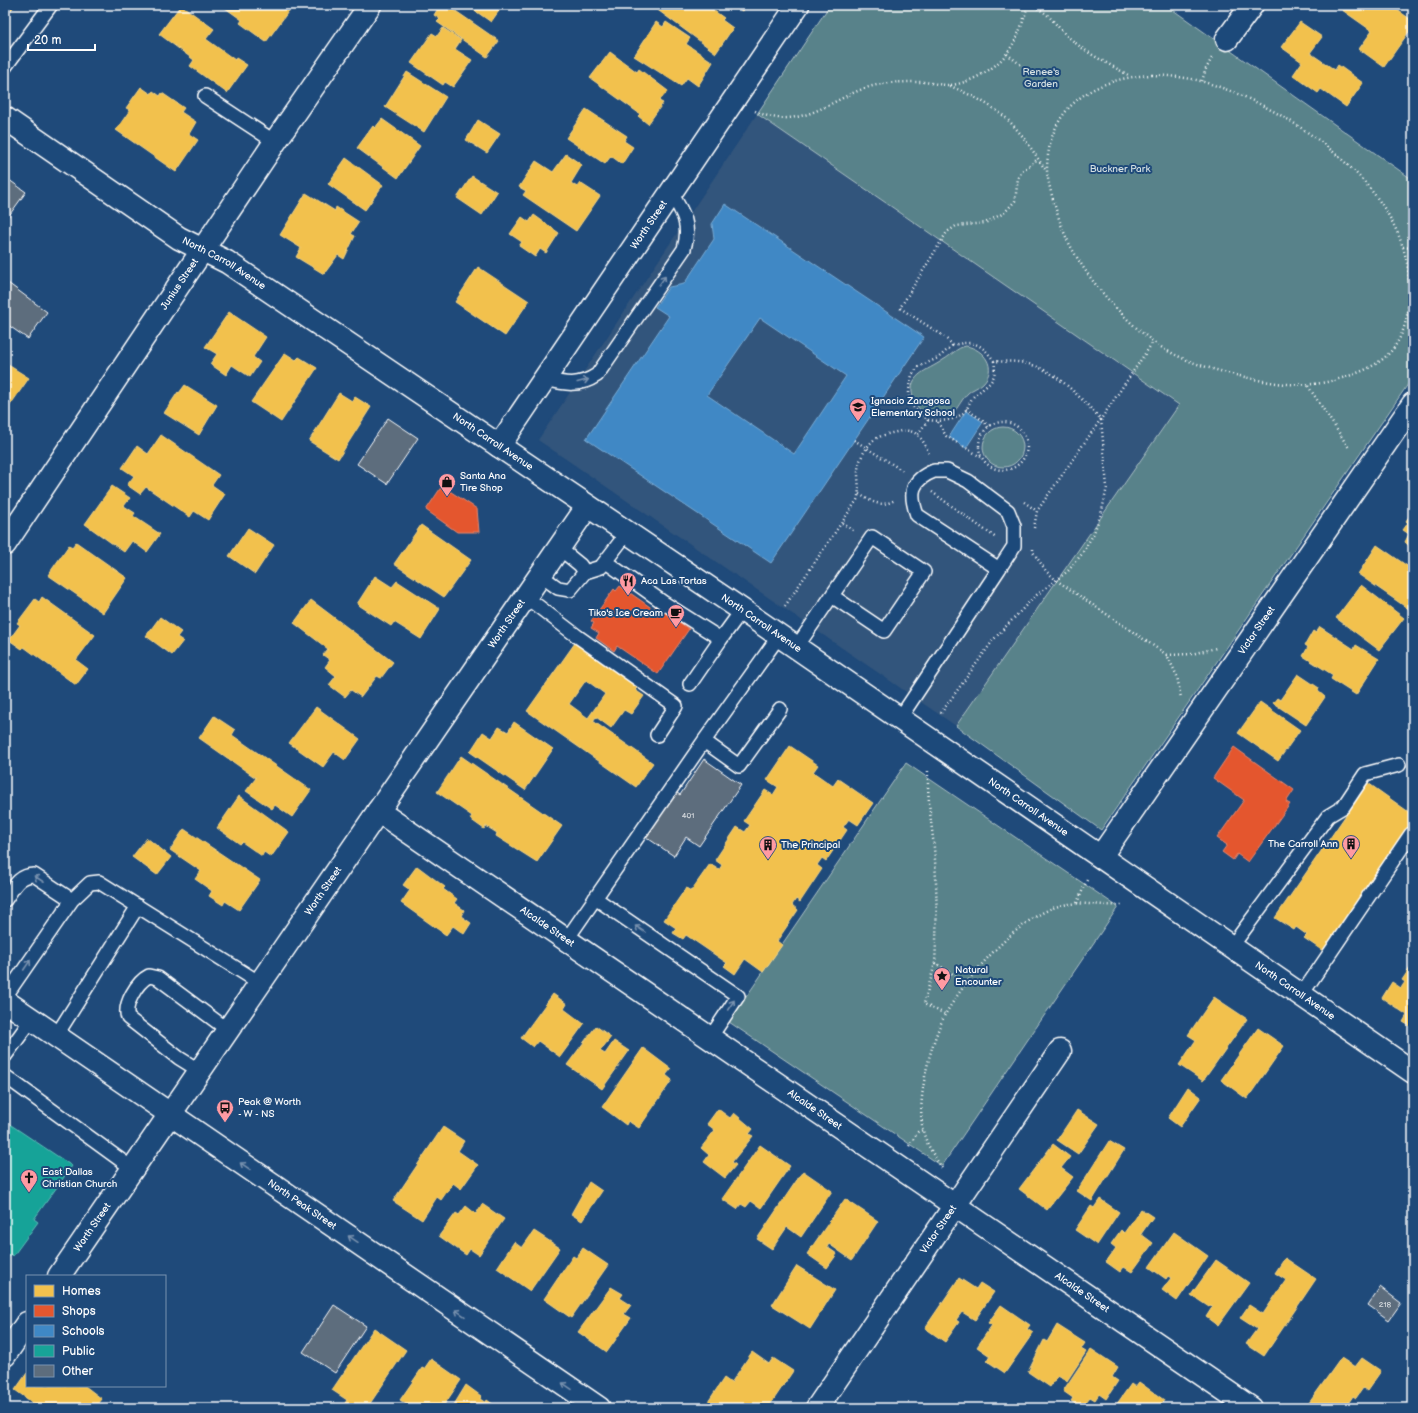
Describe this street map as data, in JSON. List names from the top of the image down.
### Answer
{
  "streets": {
    "street": [
      "Worth Street",
      "North Carroll Avenue",
      "Junius Street",
      "Victor Street",
      "Alcalde Street",
      "North Peak Street"
    ]
  },
  "crossings": [
    ["Worth Street", "North Carroll Avenue"],
    ["Worth Street", "Alcalde Street"],
    ["Worth Street", "North Peak Street"],
    ["North Carroll Avenue", "Junius Street"],
    ["North Carroll Avenue", "Victor Street"],
    ["Victor Street", "Alcalde Street"]
  ],
  "one_way": ["North Peak Street"],
  "parks": ["Renee's Garden", "Buckner Park"],
  "places": {
    "school or university": ["Ignacio Zaragosa Elementary School"],
    "shop": ["Santa Ana Tire Shop"],
    "restaurant": ["Aca Las Tortas"],
    "cafe": ["Tiko's Ice Cream"],
    "building": ["The Carroll Ann", "The Principal"],
    "place": ["Natural Encounter"],
    "bus stop": ["Peak @ Worth - W - NS"],
    "church": ["East Dallas Christian Church"]
  },
  "house_numbers": ["401", "218"],
  "legend": [
    "Homes",
    "Shops",
    "Schools",
    "Public",
    "Other"
  ],
  "scale_bar": "20 m"
}
